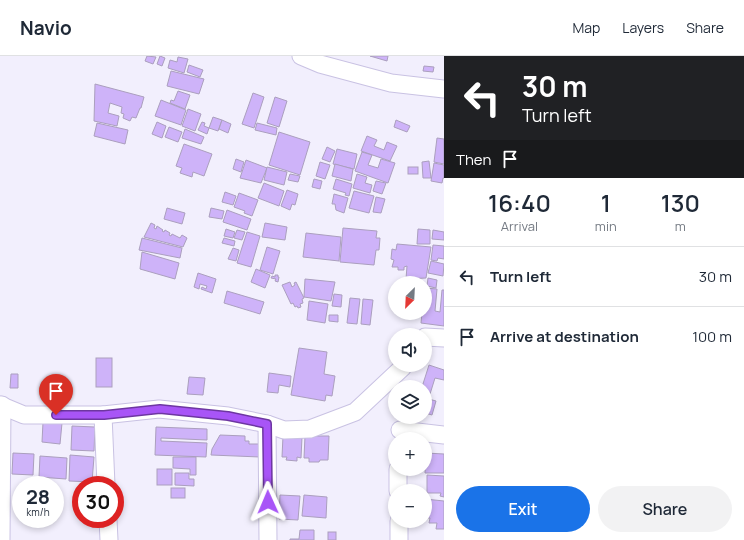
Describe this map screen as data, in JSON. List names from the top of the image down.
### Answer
{
  "north": "bottom left",
  "page": {
    "header": "Navio",
    "nav": ["Map", "Layers", "Share"],
    "turn": ["30 m", "Turn left"],
    "then": "Then",
    "eta": [
      "16:40",
      "Arrival",
      "1",
      "min",
      "130",
      "m"
    ],
    "list": [
      {
        "name": "Turn left",
        "value": "30 m"
      },
      {
        "name": "Arrive at destination",
        "value": "100 m"
      }
    ],
    "map_buttons": ["+", "−"],
    "speed": "28 km/h",
    "limit": "30",
    "buttons": ["Exit", "Share"]
  }
}
